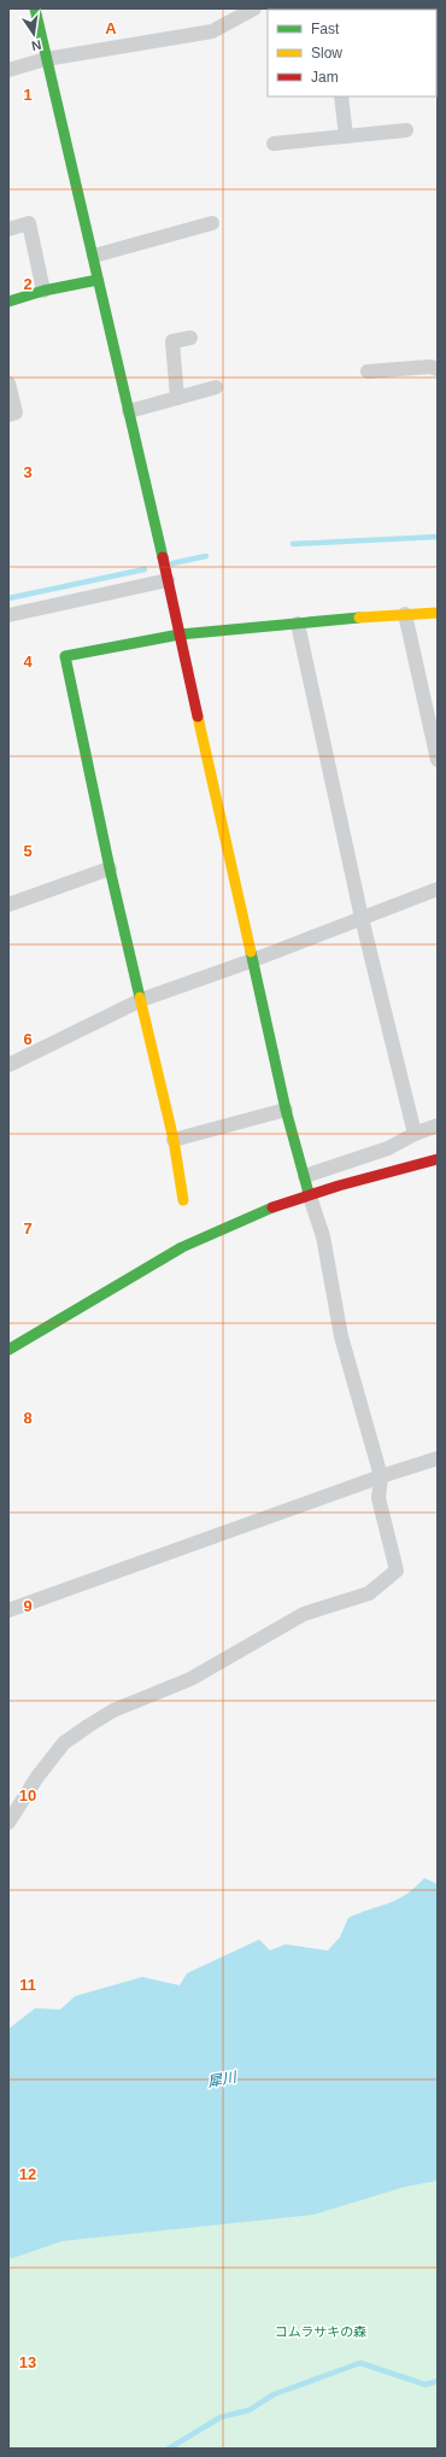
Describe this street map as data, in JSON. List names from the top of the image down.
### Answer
{
  "water": ["犀川"],
  "parks": ["コムラサキの森"],
  "legend": ["Fast", "Slow", "Jam"],
  "north": "bottom",
  "grid": {
    "columns": ["A"],
    "rows": [
      "1",
      "2",
      "3",
      "4",
      "5",
      "6",
      "7",
      "8",
      "9",
      "10",
      "11",
      "12",
      "13"
    ]
  }
}
